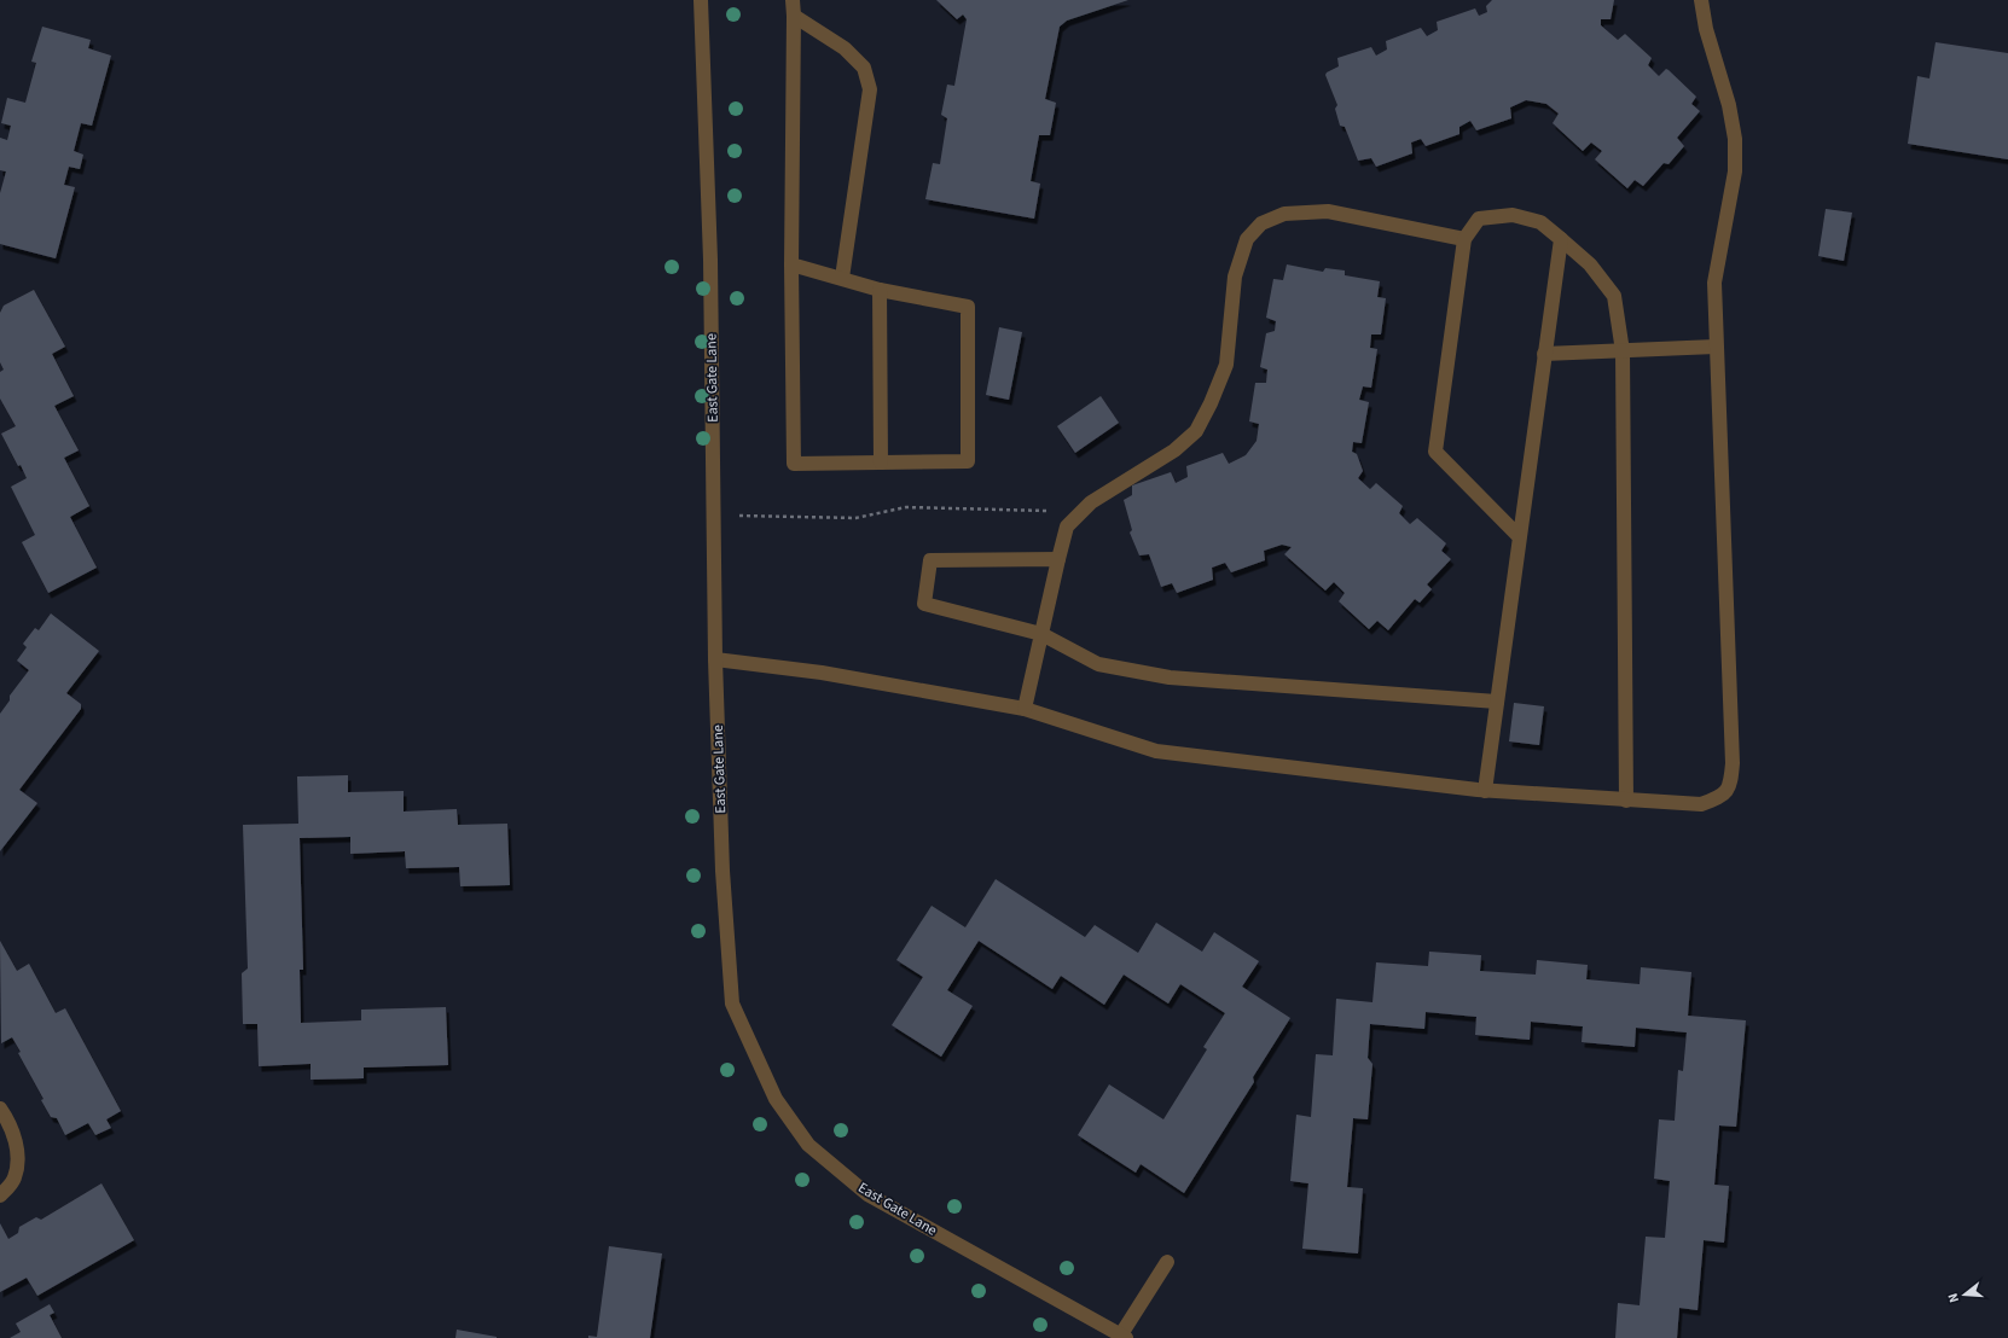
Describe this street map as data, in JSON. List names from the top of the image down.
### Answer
{
  "streets": {
    "street": ["East Gate Lane"]
  },
  "north": "left"
}
